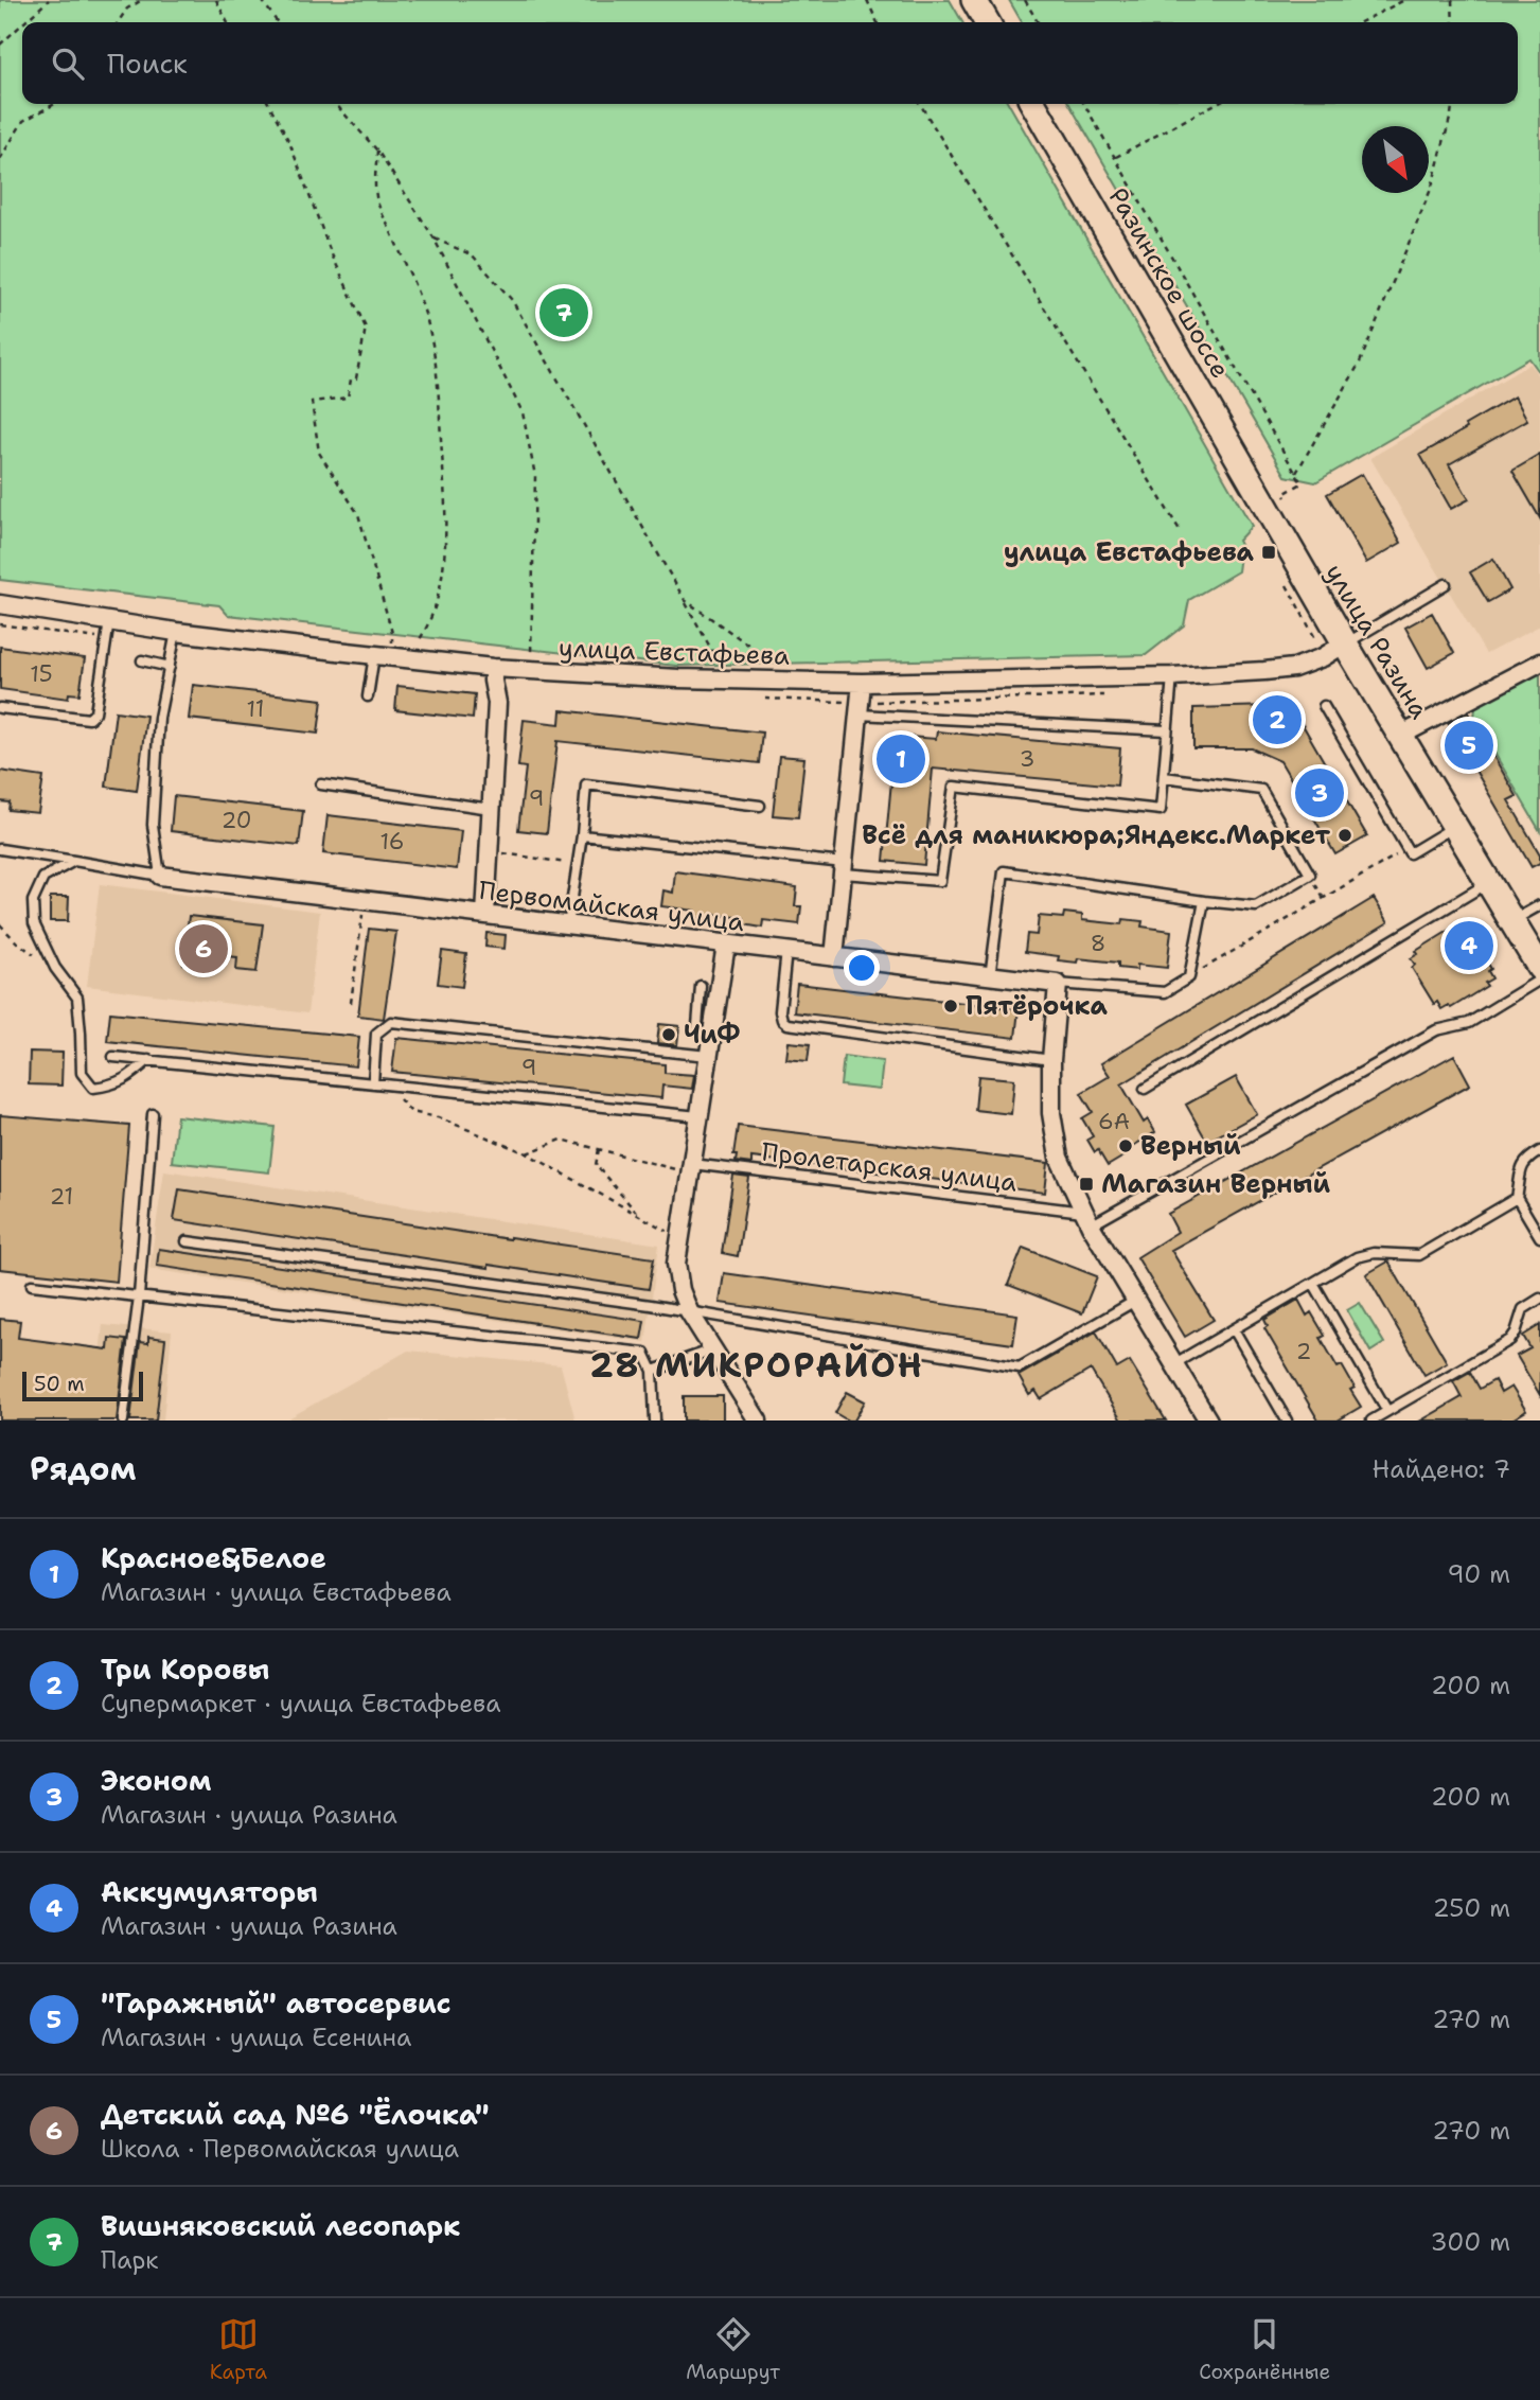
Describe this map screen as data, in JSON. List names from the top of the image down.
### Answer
{
  "streets": {
    "main road": ["Разинское шоссе", "улица Разина"],
    "street": ["улица Евстафьева", "Первомайская улица"],
    "lane": ["Пролетарская улица"]
  },
  "crossings": [
    ["Разинское шоссе", "улица Разина"],
    ["улица Разина", "улица Евстафьева"]
  ],
  "districts": ["28 МИКРОРАЙОН"],
  "places": {
    "transit": ["улица Евстафьева", "Магазин Верный"],
    "other": [
      "Всё для маникюра;Яндекс.Маркет",
      "Пятёрочка",
      "ЧиФ",
      "Верный"
    ]
  },
  "house_numbers": [
    "15",
    "11",
    "3",
    "9",
    "20",
    "16",
    "8",
    "9",
    "6А",
    "21",
    "2"
  ],
  "scale_bar": "50 m",
  "north": "bottom right",
  "page": {
    "search": "Поиск",
    "pins": [
      "7",
      "2",
      "5",
      "1",
      "3",
      "4",
      "6"
    ],
    "scale": "50 m",
    "heading": ["Рядом", "Найдено: 7"],
    "list": [
      {
        "mark": "1",
        "name": "Красное&Белое",
        "note": "Магазин · улица Евстафьева",
        "value": "90 m"
      },
      {
        "mark": "2",
        "name": "Три Коровы",
        "note": "Супермаркет · улица Евстафьева",
        "value": "200 m"
      },
      {
        "mark": "3",
        "name": "Эконом",
        "note": "Магазин · улица Разина",
        "value": "200 m"
      },
      {
        "mark": "4",
        "name": "Аккумуляторы",
        "note": "Магазин · улица Разина",
        "value": "250 m"
      },
      {
        "mark": "5",
        "name": "\"Гаражный\" автосервис",
        "note": "Магазин · улица Есенина",
        "value": "270 m"
      },
      {
        "mark": "6",
        "name": "Детский сад №6 \"Ёлочка\"",
        "note": "Школа · Первомайская улица",
        "value": "270 m"
      },
      {
        "mark": "7",
        "name": "Вишняковский лесопарк",
        "note": "Парк",
        "value": "300 m"
      }
    ],
    "nav": ["Карта", "Маршрут", "Сохранённые"]
  }
}
